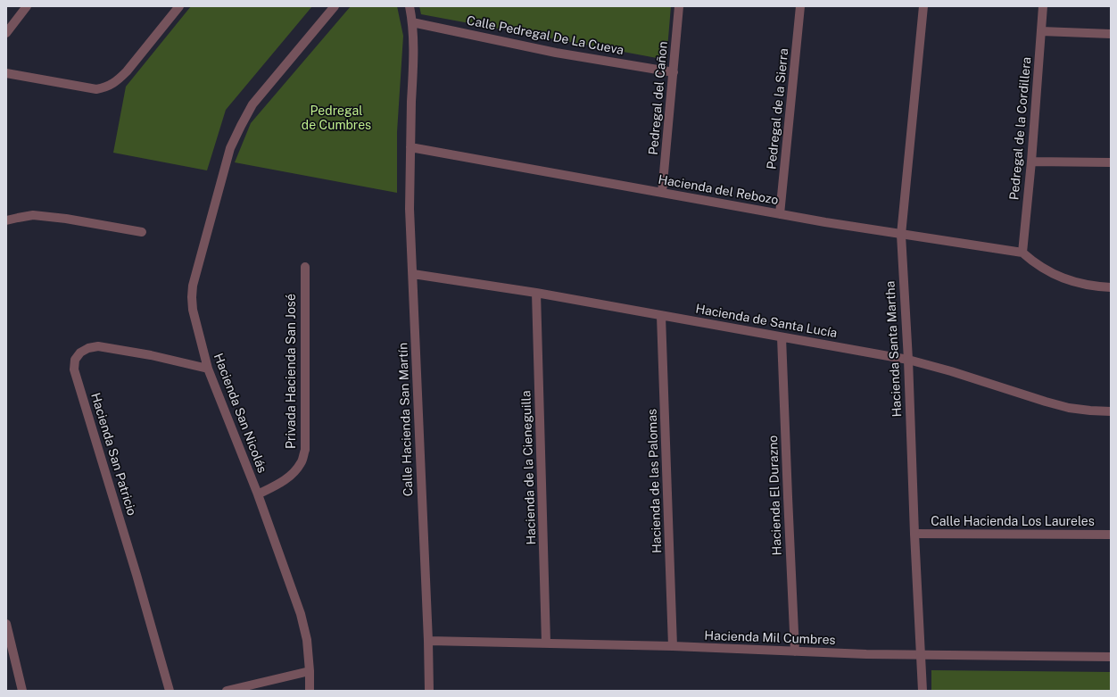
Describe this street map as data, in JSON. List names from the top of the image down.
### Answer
{
  "streets": {
    "street": [
      "Calle Pedregal De La Cueva",
      "Pedregal del Cañon",
      "Pedregal de la Sierra",
      "Pedregal de la Cordillera",
      "Hacienda del Rebozo",
      "Hacienda de Santa Lucía",
      "Hacienda Santa Martha",
      "Privada Hacienda San José",
      "Hacienda San Nicolás",
      "Calle Hacienda San Martín",
      "Hacienda San Patricio",
      "Hacienda de la Cieneguilla",
      "Hacienda de las Palomas",
      "Hacienda El Durazno",
      "Calle Hacienda Los Laureles",
      "Hacienda Mil Cumbres"
    ]
  },
  "crossings": [
    ["Calle Pedregal De La Cueva", "Pedregal del Cañon"],
    ["Calle Pedregal De La Cueva", "Calle Hacienda San Martín"],
    ["Pedregal del Cañon", "Hacienda del Rebozo"],
    ["Pedregal de la Sierra", "Hacienda del Rebozo"],
    ["Pedregal de la Cordillera", "Hacienda del Rebozo"],
    ["Hacienda del Rebozo", "Hacienda Santa Martha"],
    ["Hacienda del Rebozo", "Calle Hacienda San Martín"],
    ["Hacienda de Santa Lucía", "Hacienda Santa Martha"],
    ["Hacienda de Santa Lucía", "Calle Hacienda San Martín"],
    ["Hacienda de Santa Lucía", "Hacienda de la Cieneguilla"],
    ["Hacienda de Santa Lucía", "Hacienda de las Palomas"],
    ["Hacienda de Santa Lucía", "Hacienda El Durazno"],
    ["Hacienda Santa Martha", "Calle Hacienda Los Laureles"],
    ["Hacienda Santa Martha", "Hacienda Mil Cumbres"],
    ["Privada Hacienda San José", "Hacienda San Nicolás"],
    ["Hacienda San Nicolás", "Hacienda San Patricio"],
    ["Calle Hacienda San Martín", "Hacienda Mil Cumbres"],
    ["Hacienda de la Cieneguilla", "Hacienda Mil Cumbres"],
    ["Hacienda de las Palomas", "Hacienda Mil Cumbres"],
    ["Hacienda El Durazno", "Hacienda Mil Cumbres"]
  ],
  "parks": ["Pedregal de Cumbres"]
}
